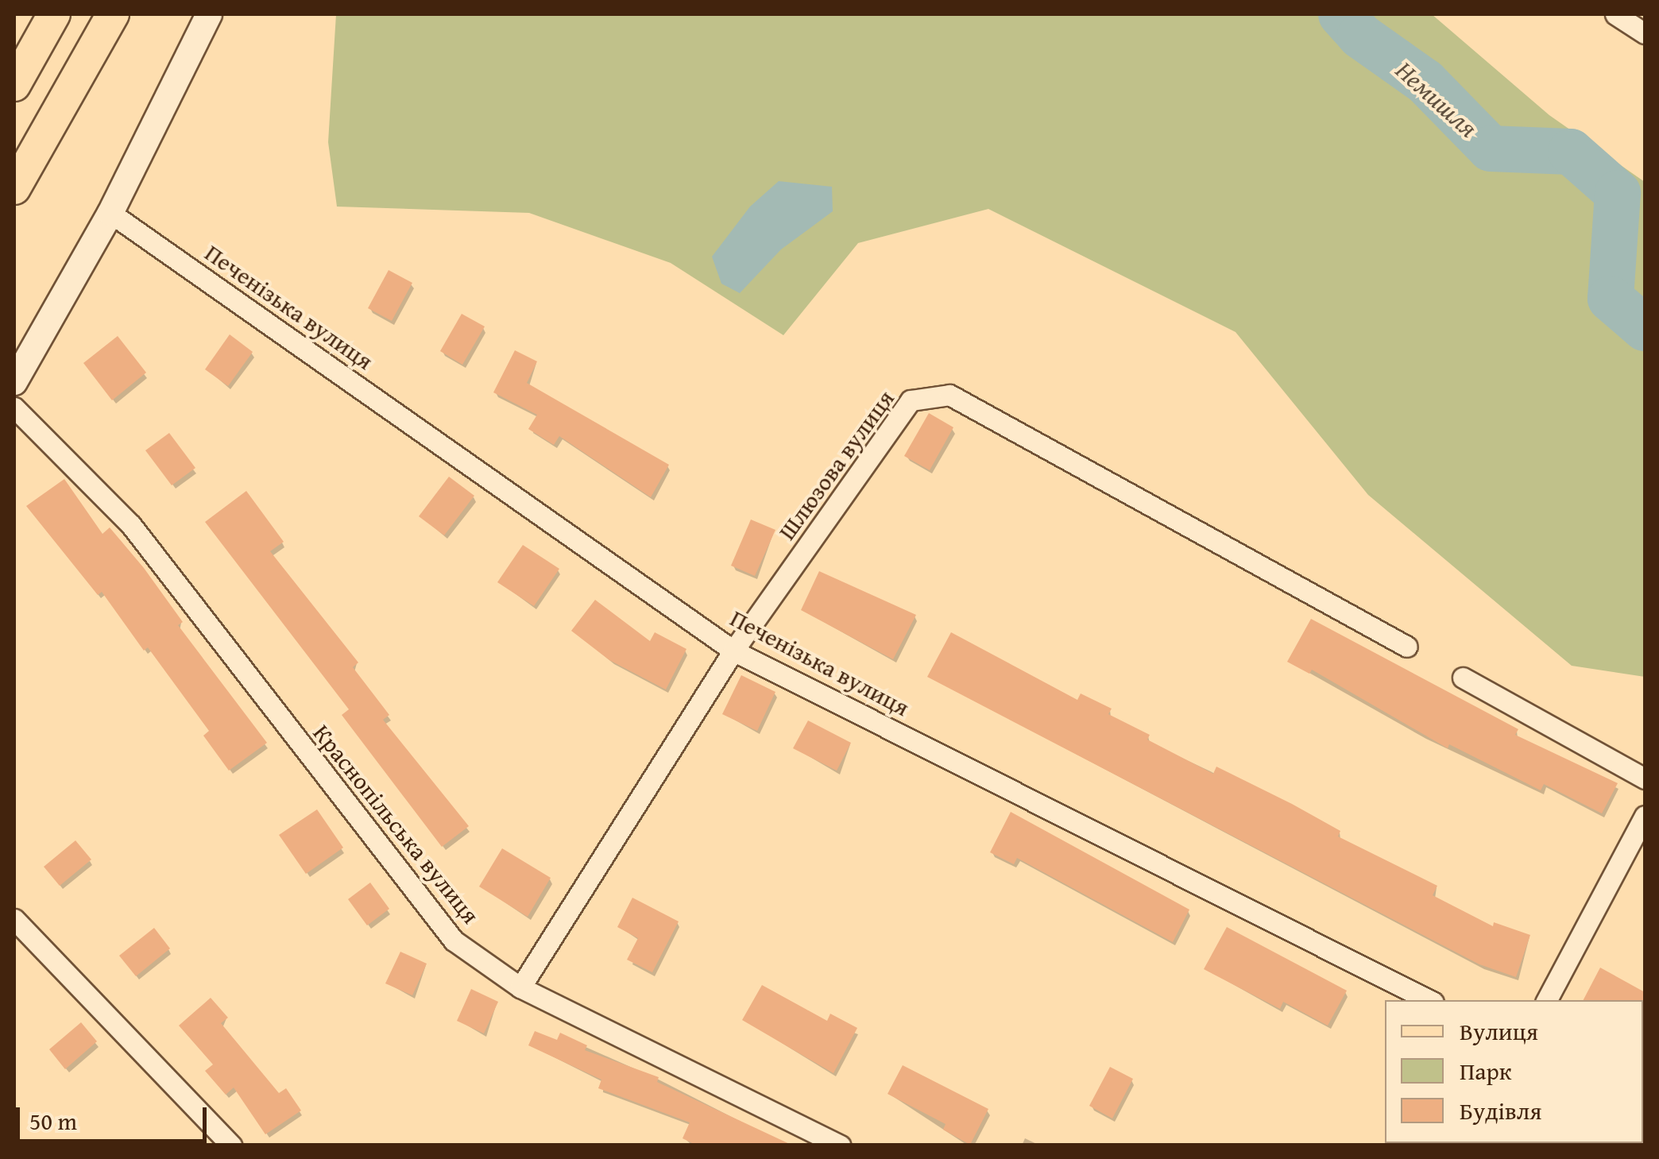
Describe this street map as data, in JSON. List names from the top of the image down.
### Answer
{
  "streets": {
    "street": ["Печенізька вулиця", "Шлюзова вулиця", "Краснопільська вулиця"]
  },
  "crossings": [
    ["Печенізька вулиця", "Шлюзова вулиця"],
    ["Шлюзова вулиця", "Краснопільська вулиця"]
  ],
  "water": ["Немишля"],
  "legend": ["Вулиця", "Парк", "Будівля"],
  "scale_bar": "50 m"
}
